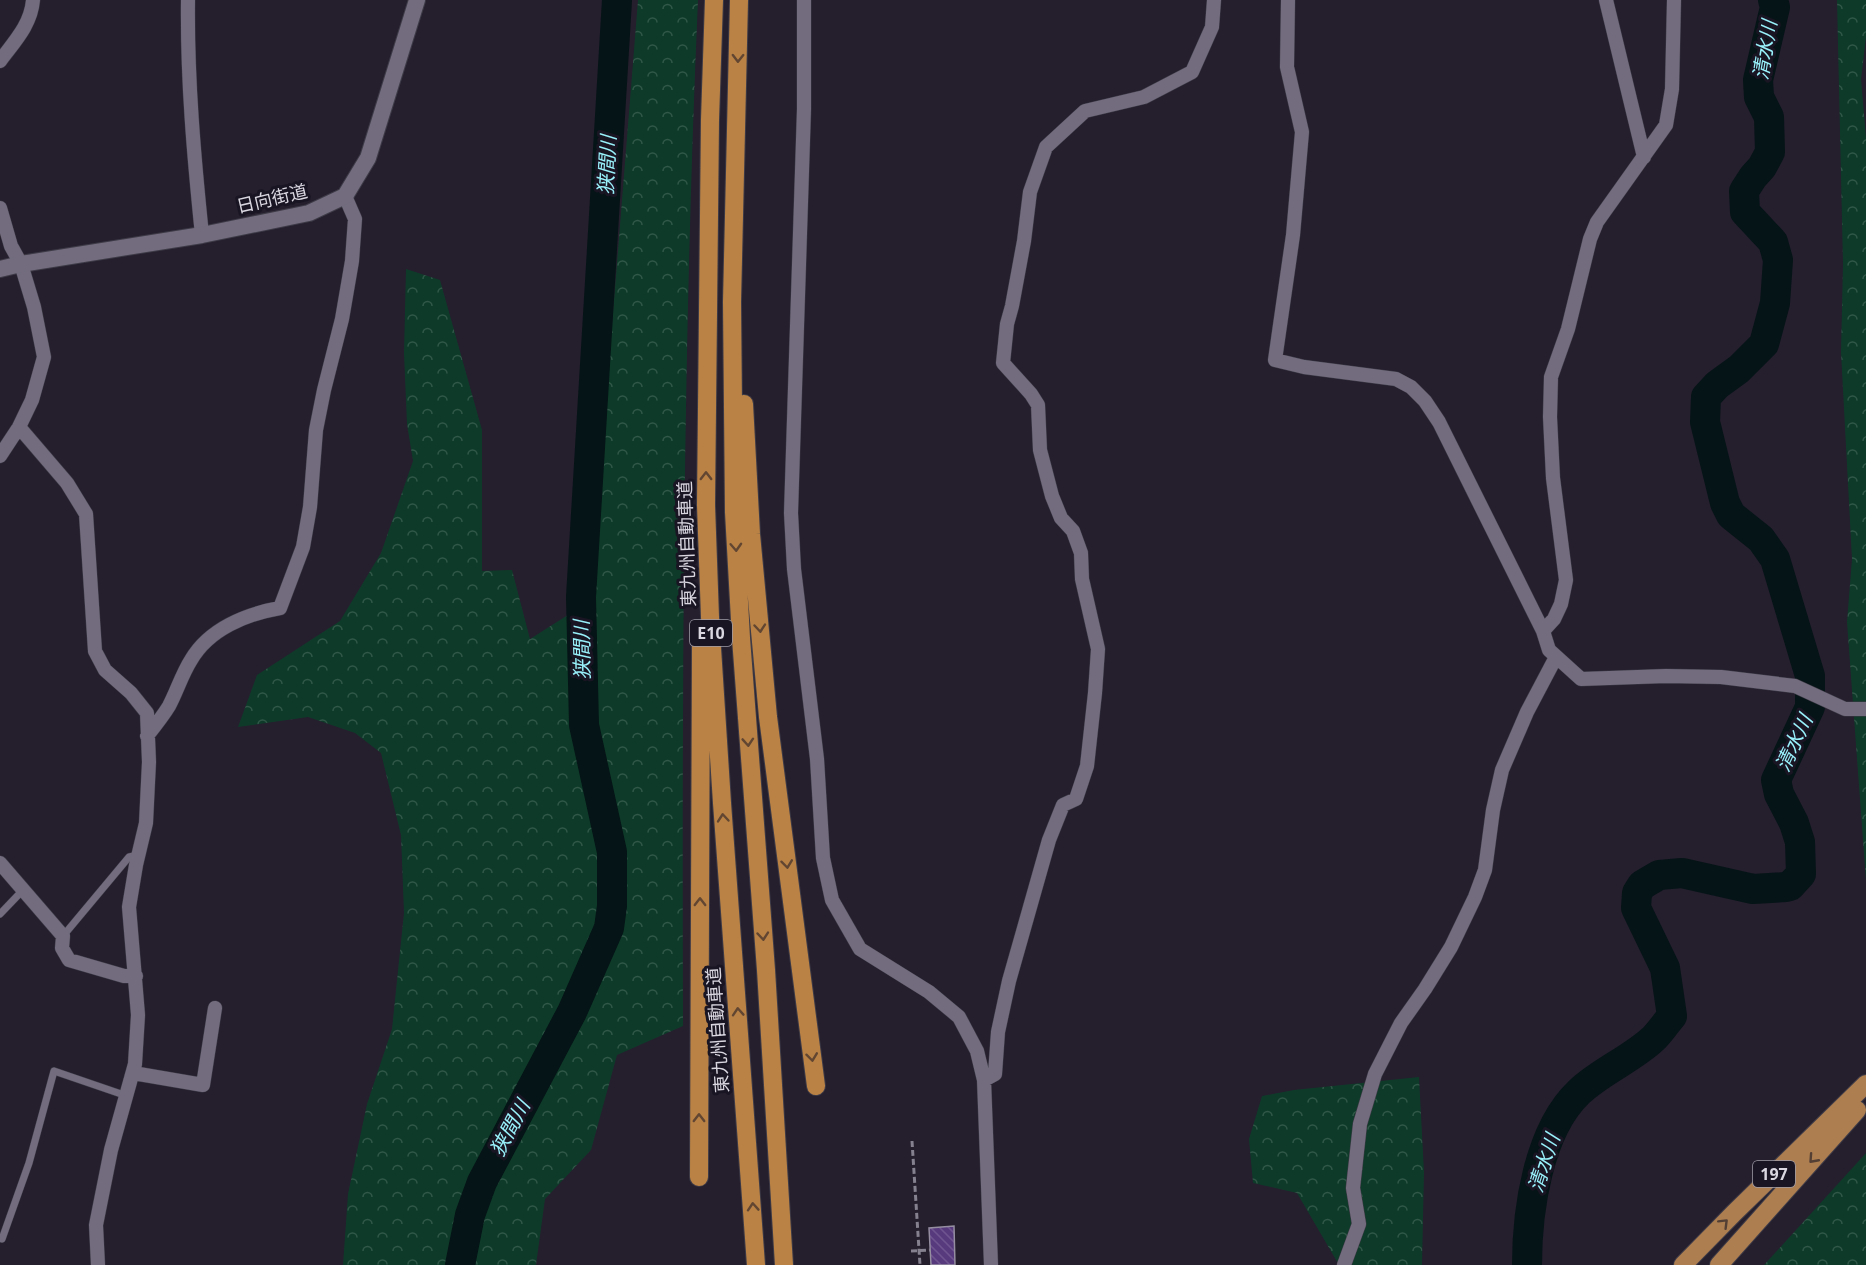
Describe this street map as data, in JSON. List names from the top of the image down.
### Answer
{
  "streets": {
    "highway": ["東九州自動車道", "E10", "197"],
    "street": ["日向街道"]
  },
  "water": ["清水川", "狭間川"]
}
